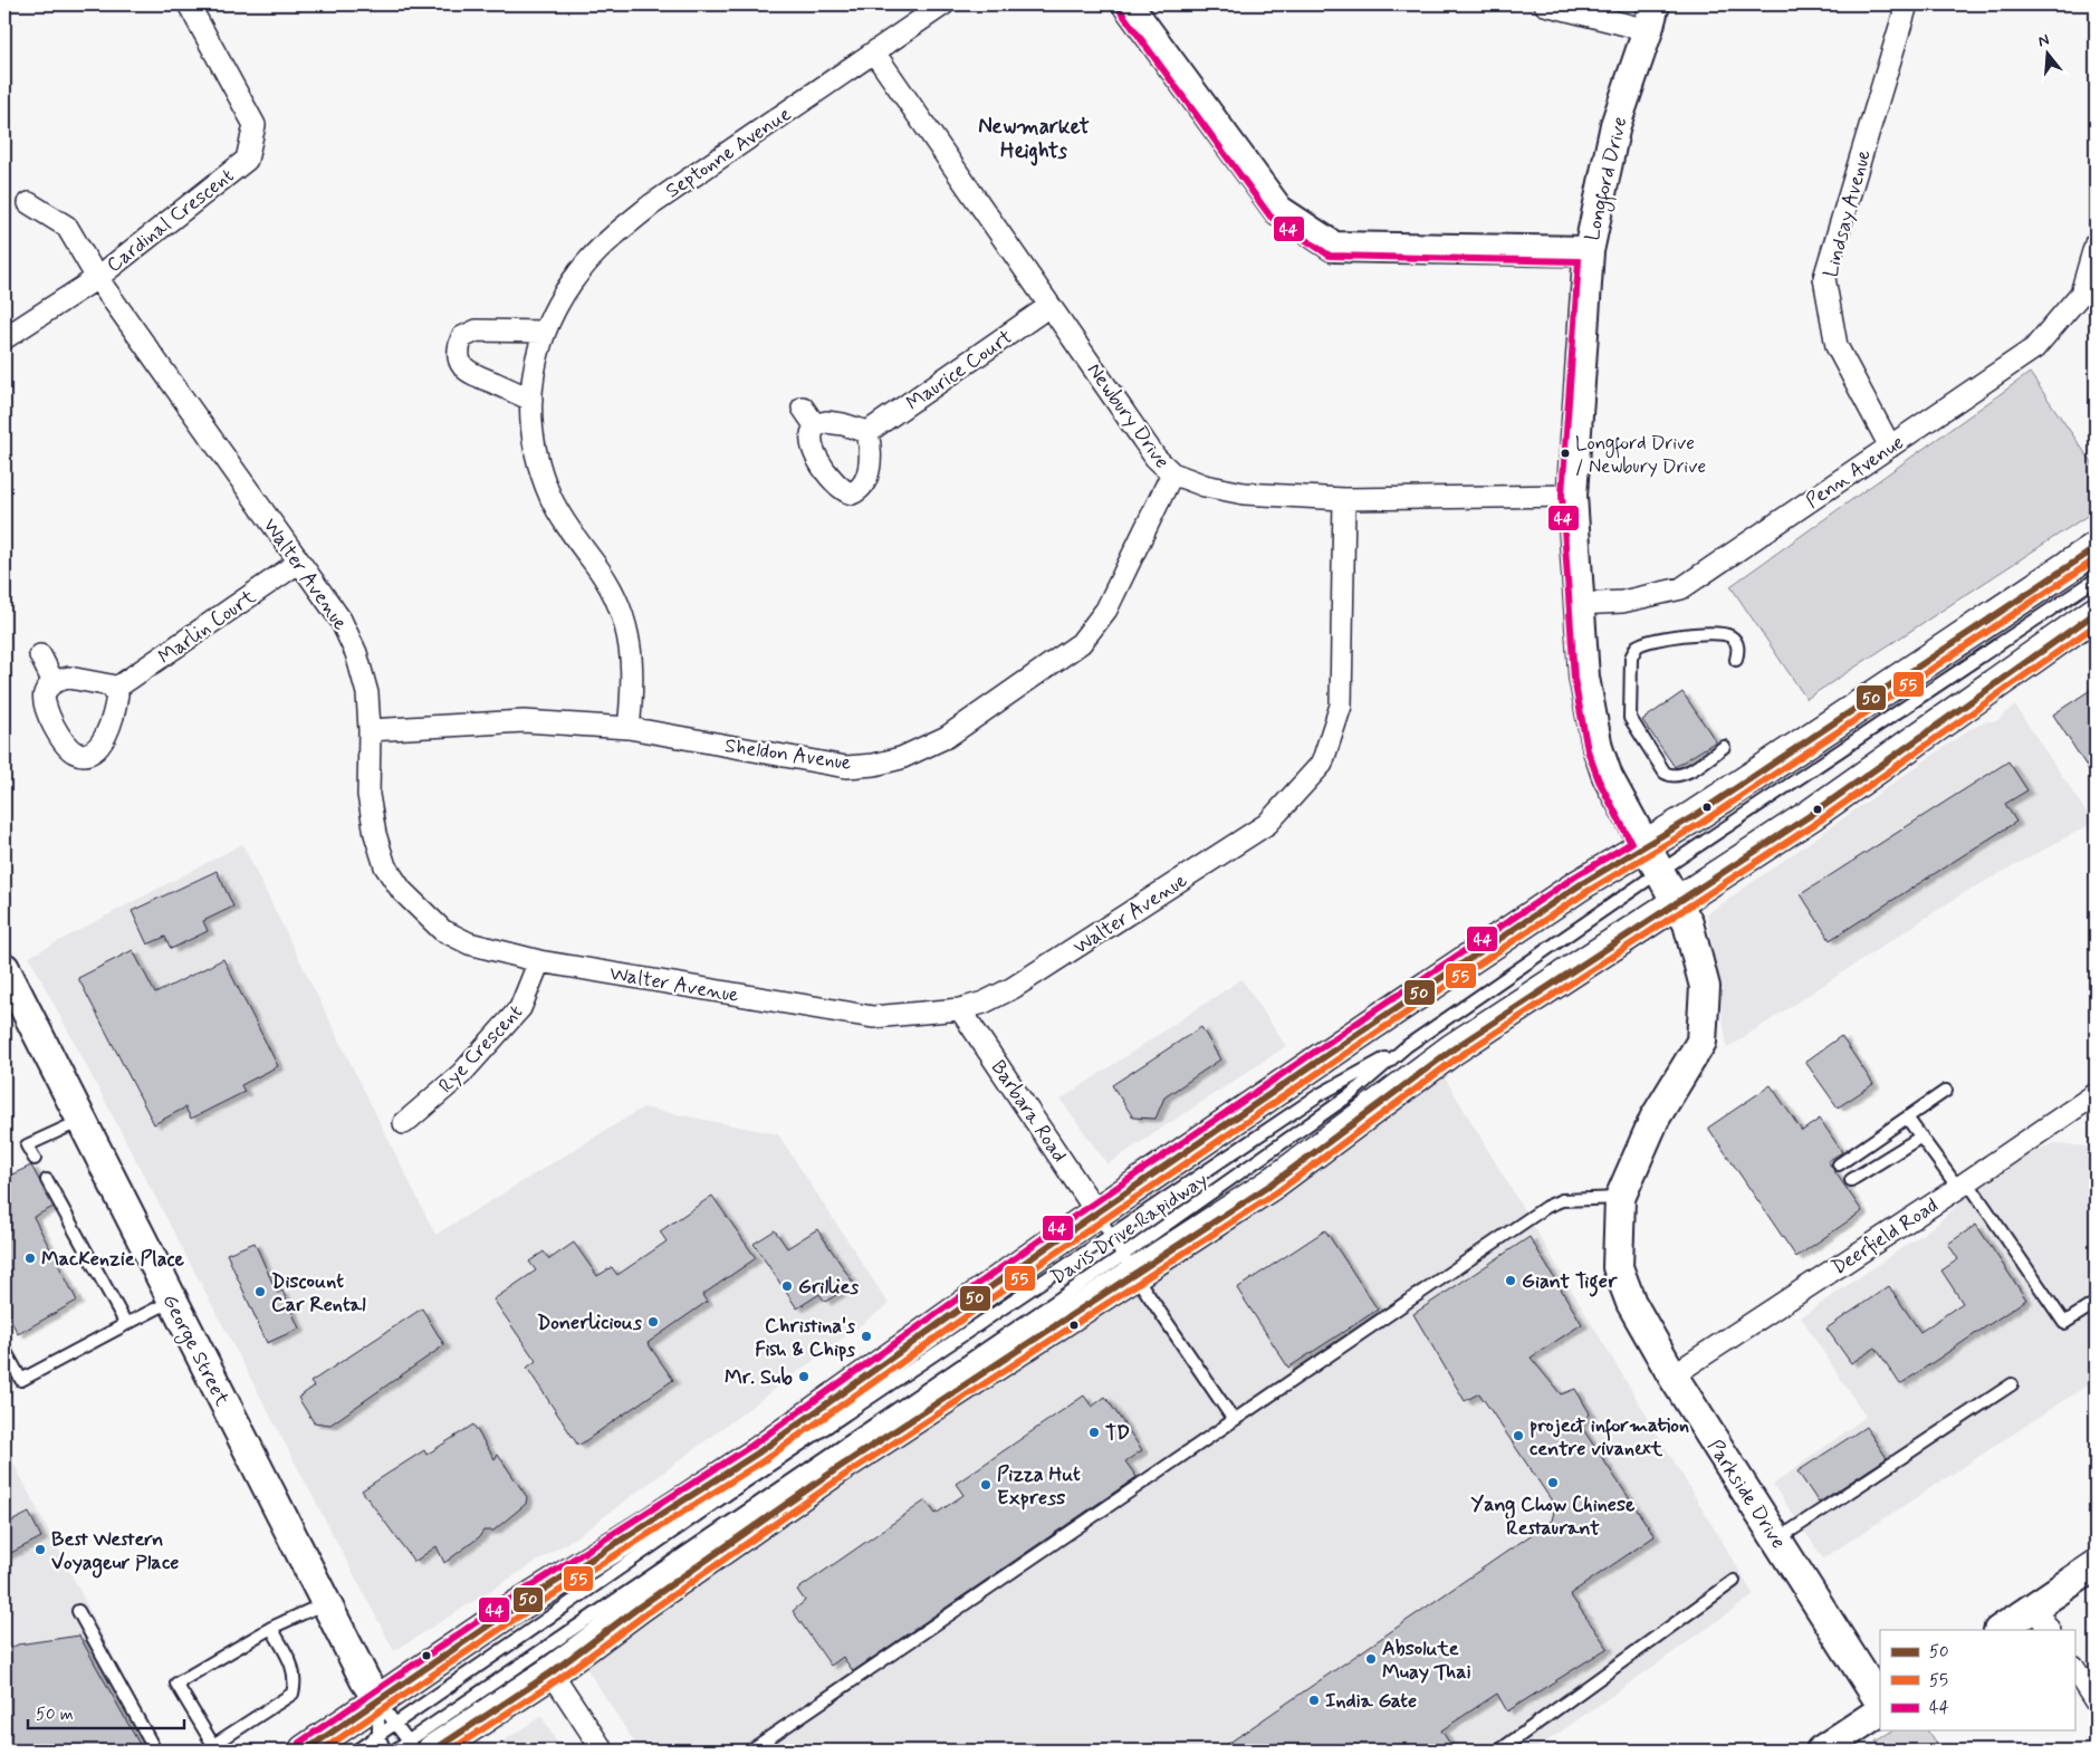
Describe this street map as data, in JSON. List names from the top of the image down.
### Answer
{
  "streets": {
    "main road": ["Longford Drive", "George Street", "Parkside Drive"],
    "street": [
      "Septonne Avenue",
      "Lindsay Avenue",
      "Cardinal Crescent",
      "Maurice Court",
      "Newbury Drive",
      "Penn Avenue",
      "Walter Avenue",
      "Marlin Court",
      "Sheldon Avenue",
      "Rye Crescent",
      "Barbara Road",
      "Deerfield Road"
    ],
    "lane": ["Davis Drive Rapidway"]
  },
  "crossings": [
    ["Septonne Avenue", "Newbury Drive"],
    ["Septonne Avenue", "Sheldon Avenue"],
    ["Longford Drive", "Newbury Drive"],
    ["Longford Drive", "Penn Avenue"],
    ["Longford Drive", "Davis Drive Rapidway"],
    ["Longford Drive", "Parkside Drive"],
    ["Lindsay Avenue", "Penn Avenue"],
    ["Cardinal Crescent", "Walter Avenue"],
    ["Maurice Court", "Newbury Drive"],
    ["Newbury Drive", "Walter Avenue"],
    ["Newbury Drive", "Sheldon Avenue"],
    ["Walter Avenue", "Marlin Court"],
    ["Walter Avenue", "Sheldon Avenue"],
    ["Walter Avenue", "Rye Crescent"],
    ["Walter Avenue", "Barbara Road"],
    ["Barbara Road", "Davis Drive Rapidway"],
    ["Davis Drive Rapidway", "Parkside Drive"],
    ["Deerfield Road", "Parkside Drive"]
  ],
  "districts": ["Newmarket Heights"],
  "places": [
    "Longford Drive / Newbury Drive",
    "MacKenzie Place",
    "Giant Tiger",
    "Grillies",
    "Discount Car Rental",
    "Donerlicious",
    "Christina's Fish & Chips",
    "Mr. Sub",
    "TD",
    "project information centre vivanext",
    "Yang Chow Chinese Restaurant",
    "Pizza Hut Express",
    "Best Western Voyageur Place",
    "Absolute Muay Thai",
    "India Gate"
  ],
  "lines": ["transit line 44", "transit line 50", "transit line 55"],
  "legend": ["50", "55", "44"],
  "scale_bar": "50 m",
  "north": "top"
}
